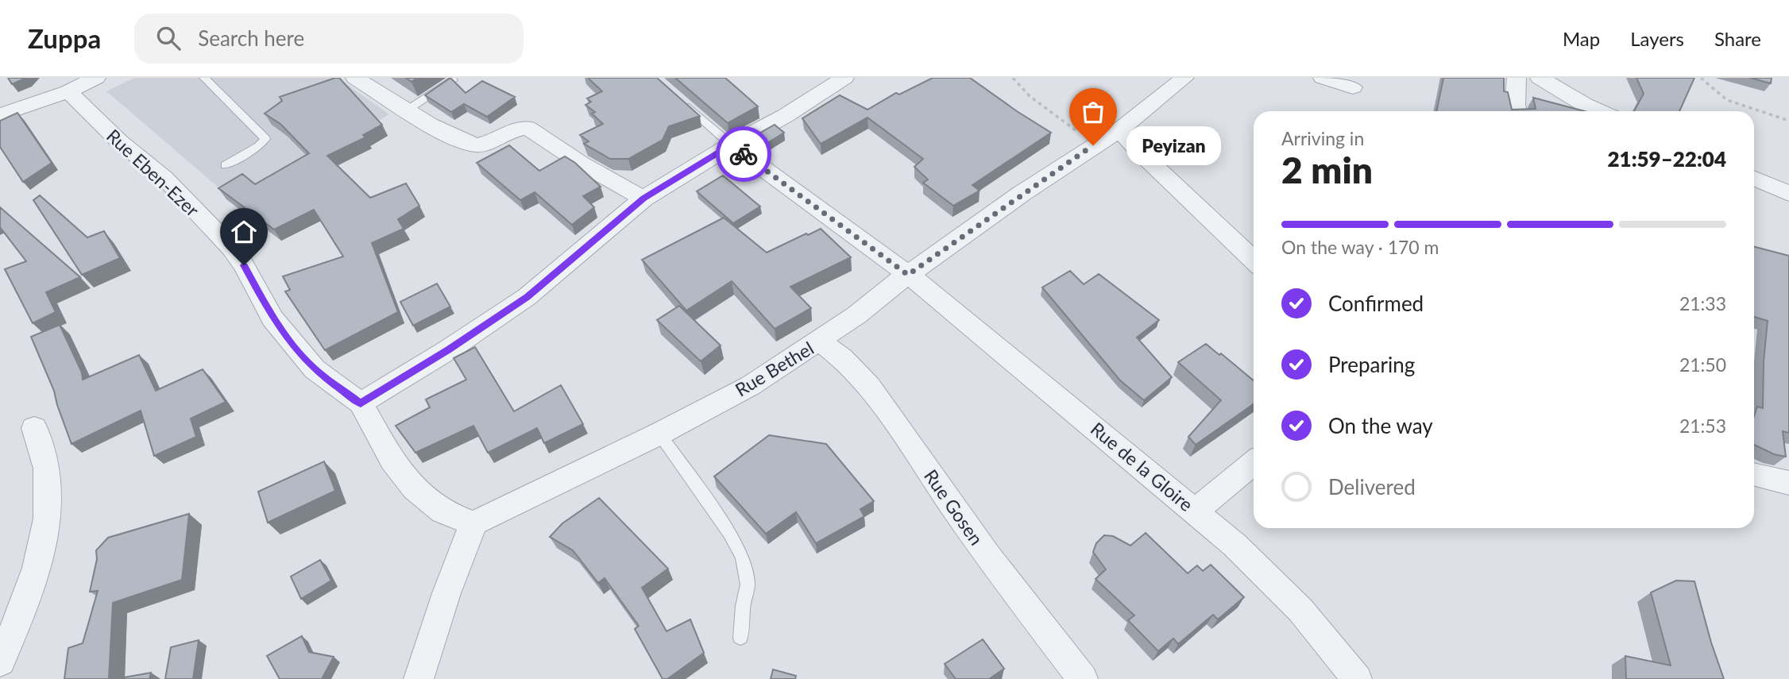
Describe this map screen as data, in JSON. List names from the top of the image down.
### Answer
{
  "streets": {
    "street": [
      "Rue Eben-Ezer",
      "Rue Bethel",
      "Rue de la Gloire",
      "Rue Gosen"
    ]
  },
  "crossings": [
    ["Rue Eben-Ezer", "Rue Bethel"],
    ["Rue Bethel", "Rue de la Gloire"],
    ["Rue Bethel", "Rue Gosen"]
  ],
  "places": ["Peyizan"],
  "page": {
    "header": "Zuppa",
    "search": "Search here",
    "nav": ["Map", "Layers", "Share"],
    "heading": ["2 min", "Arriving in", "21:59–22:04"],
    "bubble": "Peyizan",
    "bar": "On the way · 170 m",
    "list": [
      ["Confirmed", "21:33"],
      ["Preparing", "21:50"],
      ["On the way", "21:53"],
      "Delivered"
    ]
  }
}
